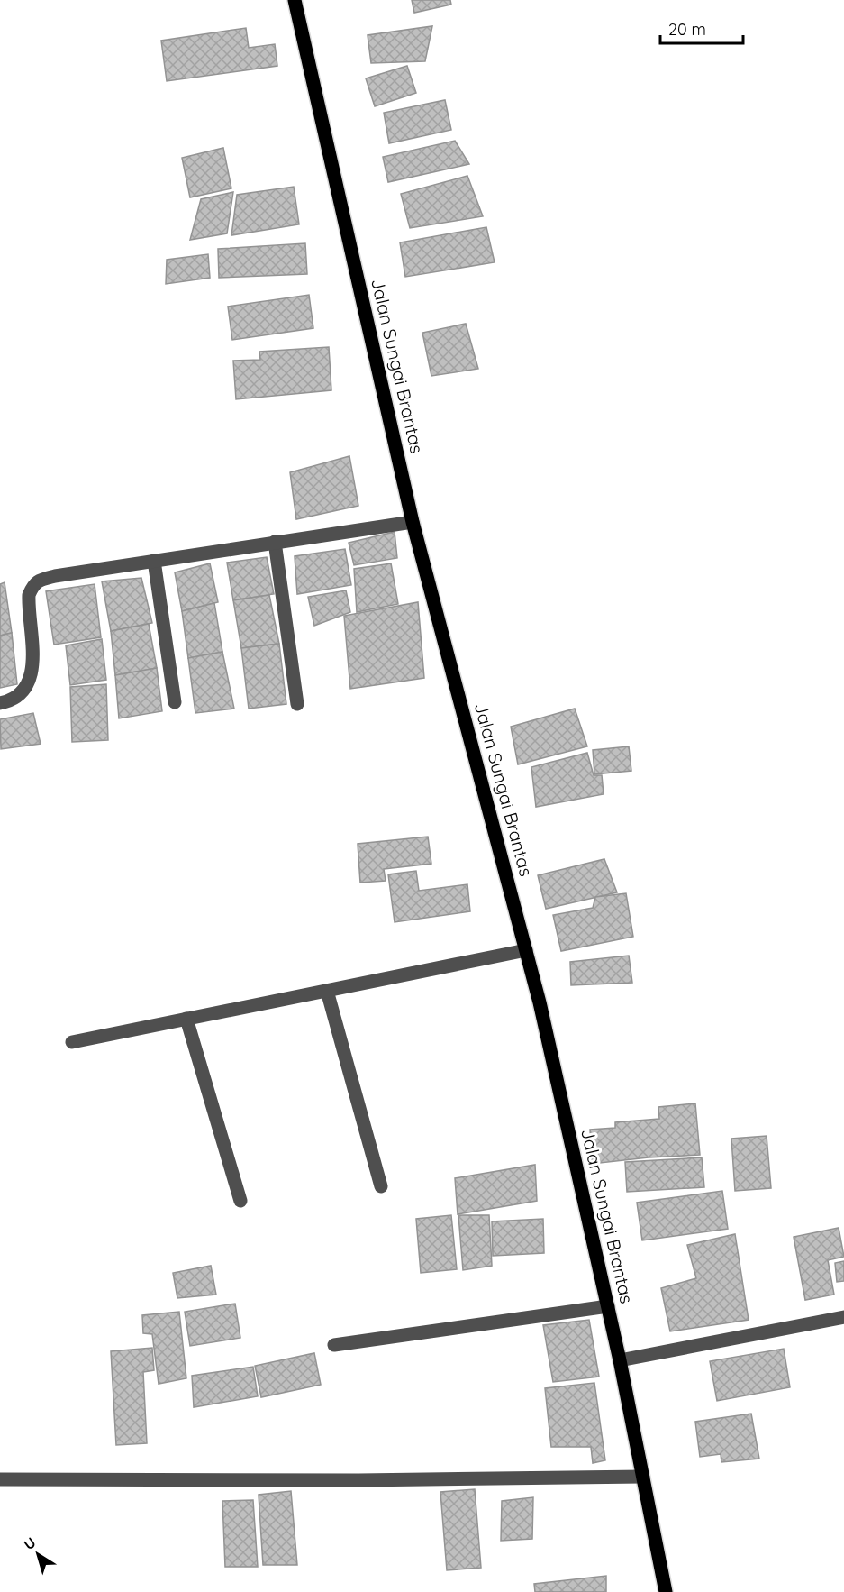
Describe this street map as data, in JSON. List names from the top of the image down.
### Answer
{
  "streets": {
    "main road": ["Jalan Sungai Brantas"]
  },
  "scale_bar": "20 m",
  "north": "top left"
}
